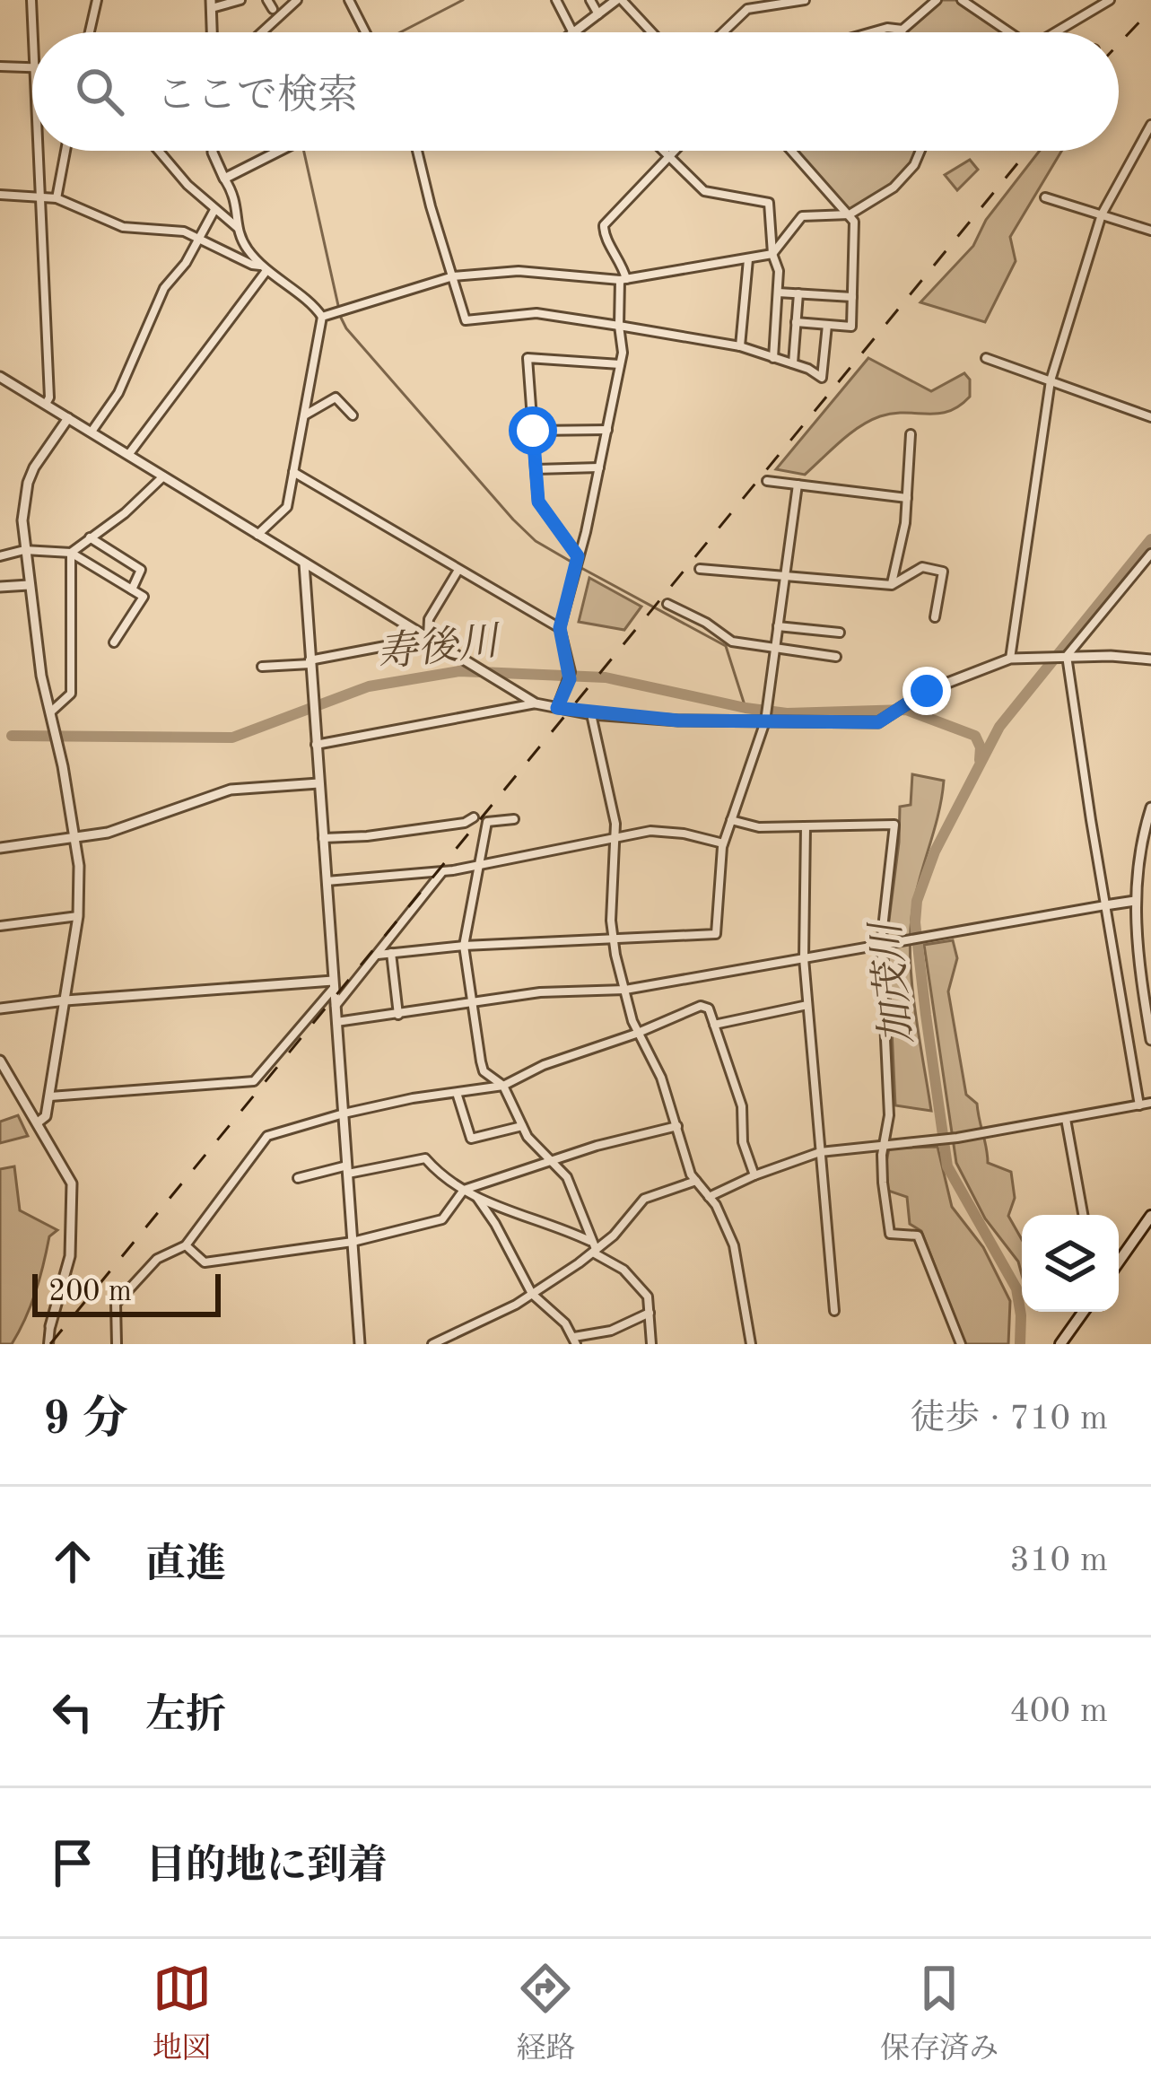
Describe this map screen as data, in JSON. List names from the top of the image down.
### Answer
{
  "water": ["寿後川", "加茂川"],
  "scale_bar": "200 m",
  "page": {
    "search": "ここで検索",
    "scale": "200 m",
    "heading": ["9 分", "徒歩 · 710 m"],
    "list": [
      ["直進", "310 m"],
      ["左折", "400 m"],
      "目的地に到着"
    ],
    "nav": ["地図", "経路", "保存済み"]
  }
}
